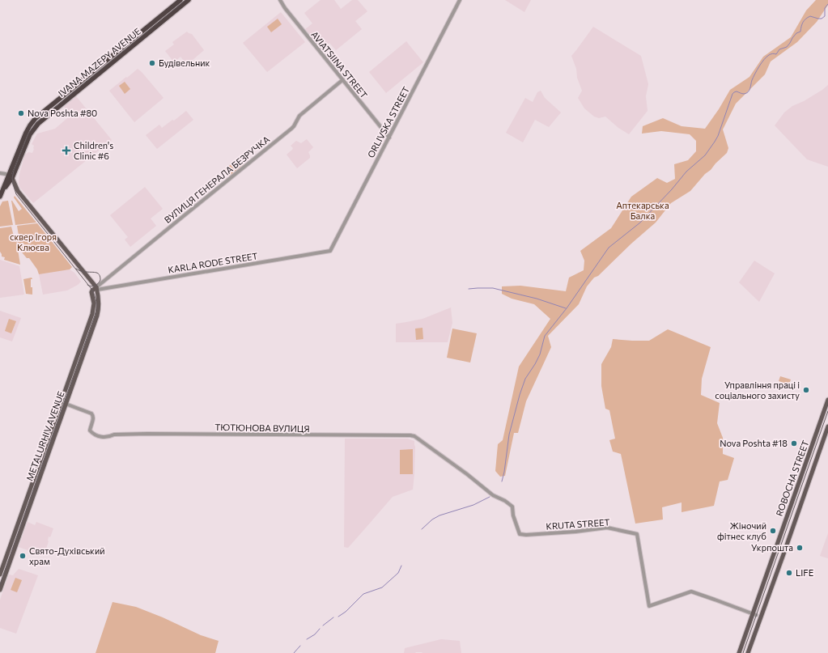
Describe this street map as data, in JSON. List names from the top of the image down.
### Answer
{
  "streets": {
    "highway": ["IVANA MAZEPY AVENUE"],
    "main road": ["METALURHIV AVENUE", "ROBOCHA STREET"],
    "street": [
      "AVIATSIINA STREET",
      "ORLIVSKA STREET",
      "ВУЛИЦЯ ГЕНЕРАЛА БЕЗРУЧКА",
      "KARLA RODE STREET",
      "ТЮТЮНОВА ВУЛИЦЯ",
      "KRUTA STREET"
    ]
  },
  "crossings": [
    ["AVIATSIINA STREET", "ORLIVSKA STREET"],
    ["AVIATSIINA STREET", "ВУЛИЦЯ ГЕНЕРАЛА БЕЗРУЧКА"],
    ["ORLIVSKA STREET", "KARLA RODE STREET"],
    ["ВУЛИЦЯ ГЕНЕРАЛА БЕЗРУЧКА", "KARLA RODE STREET"],
    ["ВУЛИЦЯ ГЕНЕРАЛА БЕЗРУЧКА", "METALURHIV AVENUE"],
    ["KARLA RODE STREET", "METALURHIV AVENUE"],
    ["ТЮТЮНОВА ВУЛИЦЯ", "METALURHIV AVENUE"],
    ["ТЮТЮНОВА ВУЛИЦЯ", "KRUTA STREET"],
    ["ROBOCHA STREET", "KRUTA STREET"]
  ],
  "parks": ["Аптекарська Балка", "сквер Ігоря Клюєва"],
  "places": {
    "other": [
      "Будівельник",
      "Nova Poshta #80",
      "Управління праці і соціального захисту",
      "Nova Poshta #18",
      "Жіночий фітнес клуб",
      "Укрпошта",
      "Свято-Духівський храм",
      "LIFE"
    ],
    "health": ["Children's Clinic #6"]
  }
}
